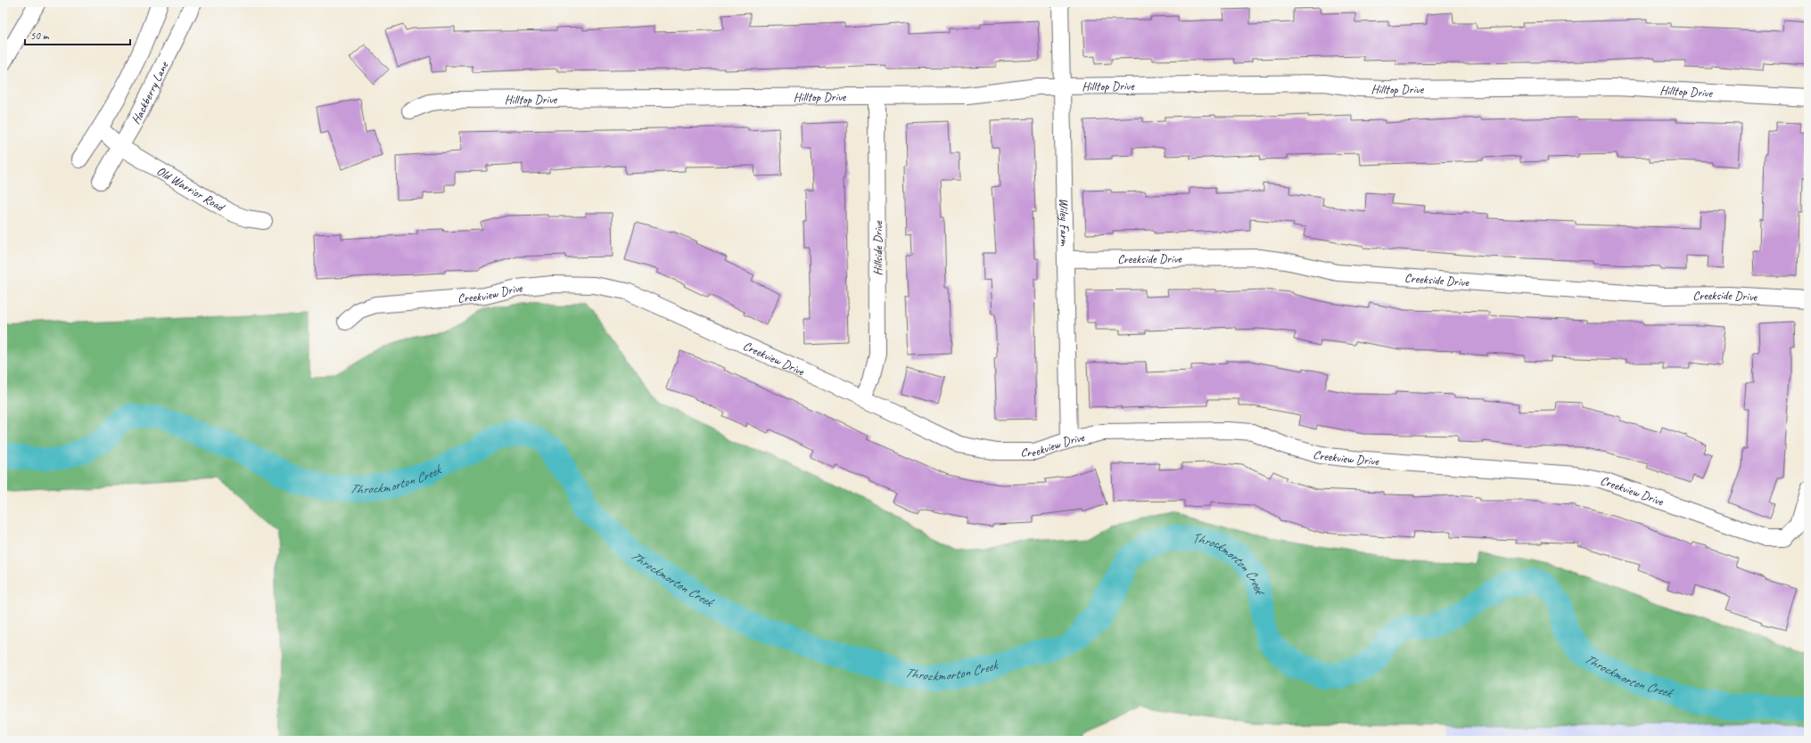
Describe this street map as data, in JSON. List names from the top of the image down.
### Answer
{
  "streets": {
    "street": [
      "Hilltop Drive",
      "Hackberry Lane",
      "Old Warrior Road",
      "Wiley Farm",
      "Hillside Drive",
      "Creekside Drive",
      "Creekview Drive"
    ]
  },
  "crossings": [
    ["Hilltop Drive", "Wiley Farm"],
    ["Hilltop Drive", "Hillside Drive"],
    ["Hackberry Lane", "Old Warrior Road"],
    ["Wiley Farm", "Creekside Drive"],
    ["Wiley Farm", "Creekview Drive"],
    ["Hillside Drive", "Creekview Drive"]
  ],
  "water": ["Throckmorton Creek"],
  "scale_bar": "50 m"
}
